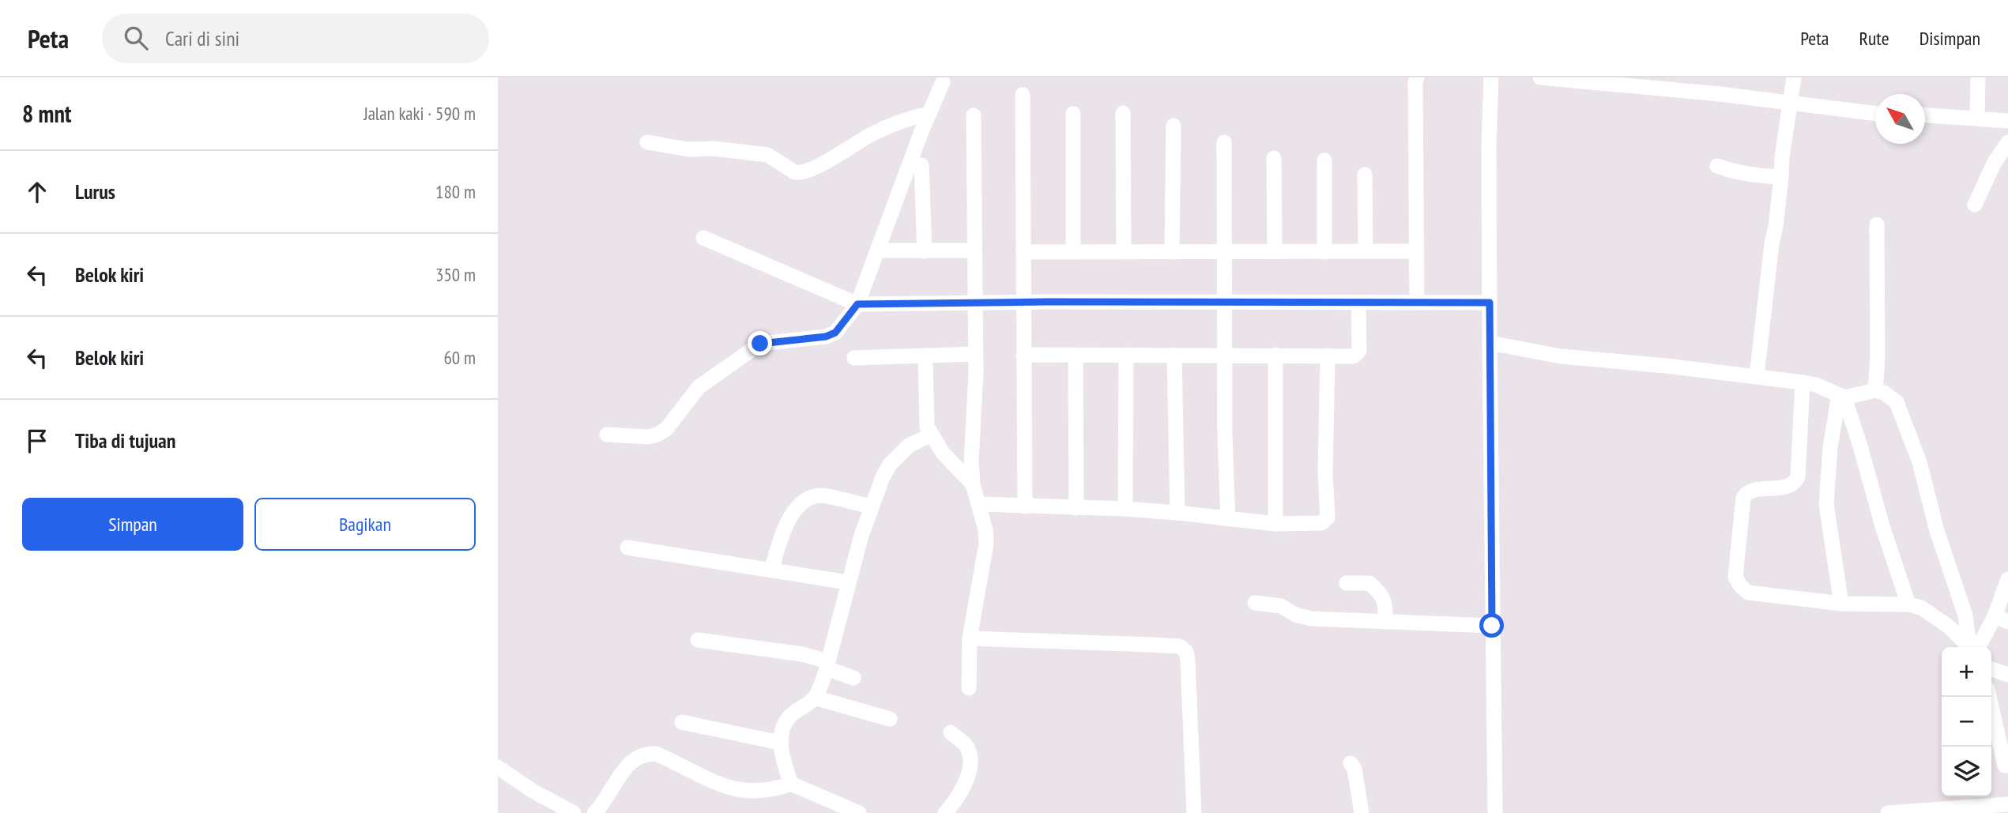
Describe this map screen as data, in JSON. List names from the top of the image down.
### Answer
{
  "north": "top left",
  "page": {
    "header": "Peta",
    "search": "Cari di sini",
    "nav": ["Peta", "Rute", "Disimpan"],
    "heading": ["8 mnt", "Jalan kaki · 590 m"],
    "list": [
      ["Lurus", "180 m"],
      ["Belok kiri", "350 m"],
      ["Belok kiri", "60 m"],
      "Tiba di tujuan"
    ],
    "buttons": ["Simpan", "Bagikan"],
    "map_buttons": ["+", "−"]
  }
}
